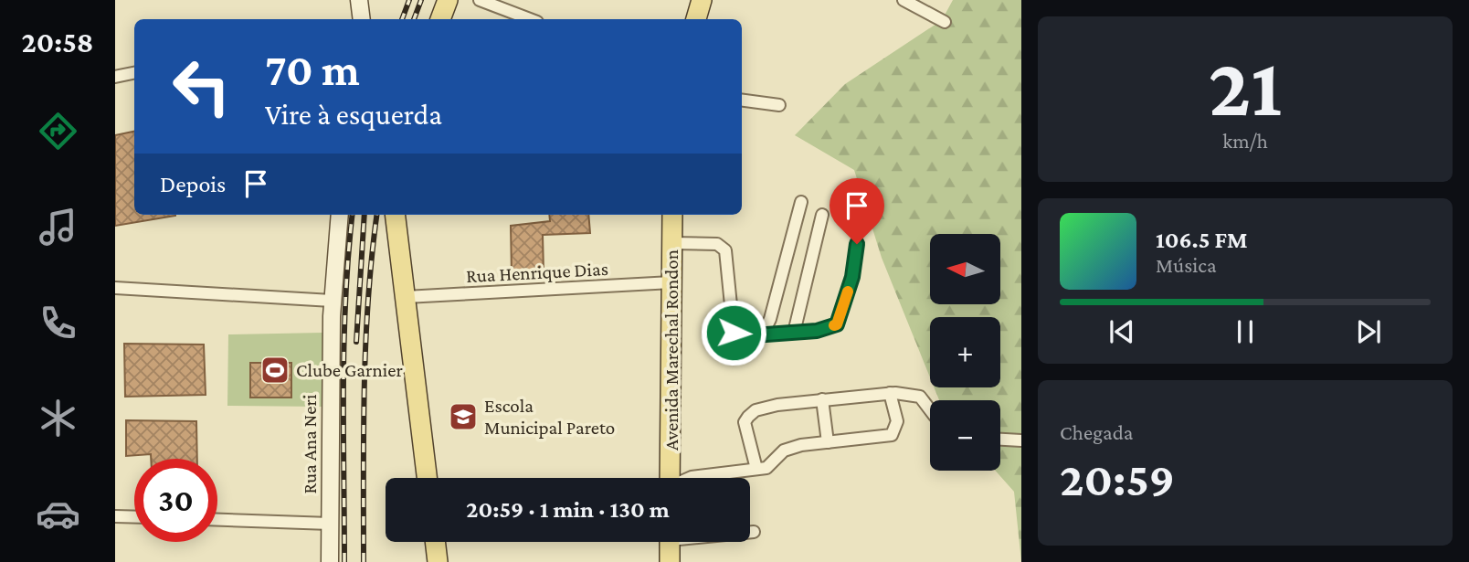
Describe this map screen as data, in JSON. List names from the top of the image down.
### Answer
{
  "streets": {
    "main road": ["Avenida Marechal Rondon", "Rua Ana Neri"],
    "street": ["Rua Henrique Dias"]
  },
  "crossings": [
    ["Rua Henrique Dias", "Avenida Marechal Rondon"]
  ],
  "places": {
    "sports": ["Clube Garnier"],
    "school or university": ["Escola Municipal Pareto"]
  },
  "north": "left",
  "page": {
    "tabs": "20:58",
    "tile": [
      ["21", "km/h"],
      ["Chegada", "20:59"]
    ],
    "turn": ["70 m", "Vire à esquerda"],
    "then": "Depois",
    "song": ["106.5 FM", "Música"],
    "map_buttons": ["+", "−"],
    "limit": "30",
    "trip": "20:59 · 1 min · 130 m"
  }
}
